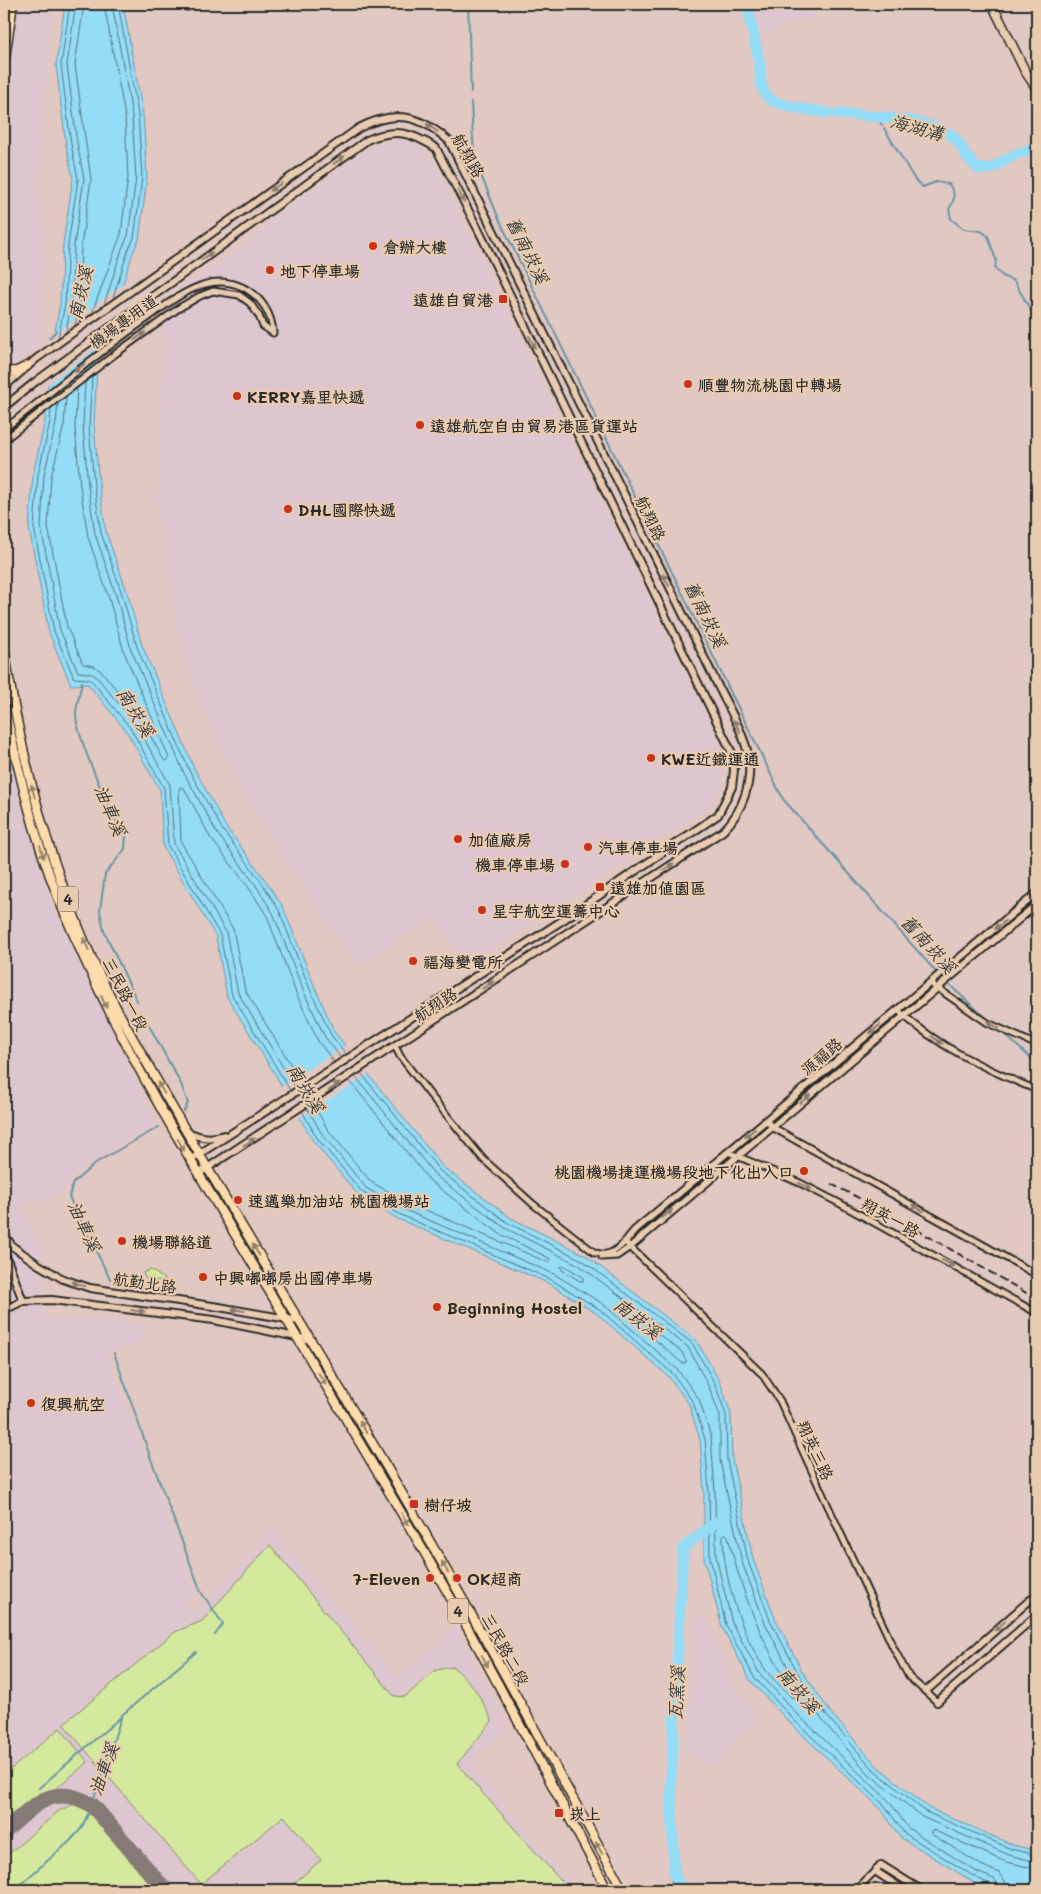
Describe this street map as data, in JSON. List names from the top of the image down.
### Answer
{
  "streets": {
    "main road": ["4", "三民路一段", "三民路二段"],
    "street": [
      "航翔路",
      "機場專用道",
      "源福路",
      "翔英一路",
      "航勤北路",
      "翔英三路"
    ]
  },
  "crossings": [
    ["航翔路", "三民路一段"],
    ["三民路一段", "航勤北路"],
    ["三民路一段", "三民路二段"],
    ["源福路", "翔英一路"],
    ["源福路", "翔英三路"],
    ["航勤北路", "三民路二段"]
  ],
  "water": [
    "海湖溝",
    "舊南崁溪",
    "南崁溪",
    "油車溪",
    "瓦窯溪"
  ],
  "places": {
    "other": [
      "倉辦大樓",
      "地下停車場",
      "順豐物流桃園中轉場",
      "KERRY嘉里快遞",
      "遠雄航空自由貿易港區貨運站",
      "DHL國際快遞",
      "KWE近鐵運通",
      "加值廠房",
      "汽車停車場",
      "機車停車場",
      "星宇航空運籌中心",
      "福海變電所",
      "桃園機場捷運機場段地下化出入口",
      "速邁樂加油站 桃園機場站",
      "機場聯絡道",
      "中興嘟嘟房出國停車場",
      "Beginning Hostel",
      "復興航空",
      "7-Eleven",
      "OK超商"
    ],
    "transit": [
      "遠雄自貿港",
      "遠雄加值園區",
      "樹仔坡",
      "崁上"
    ]
  }
}
